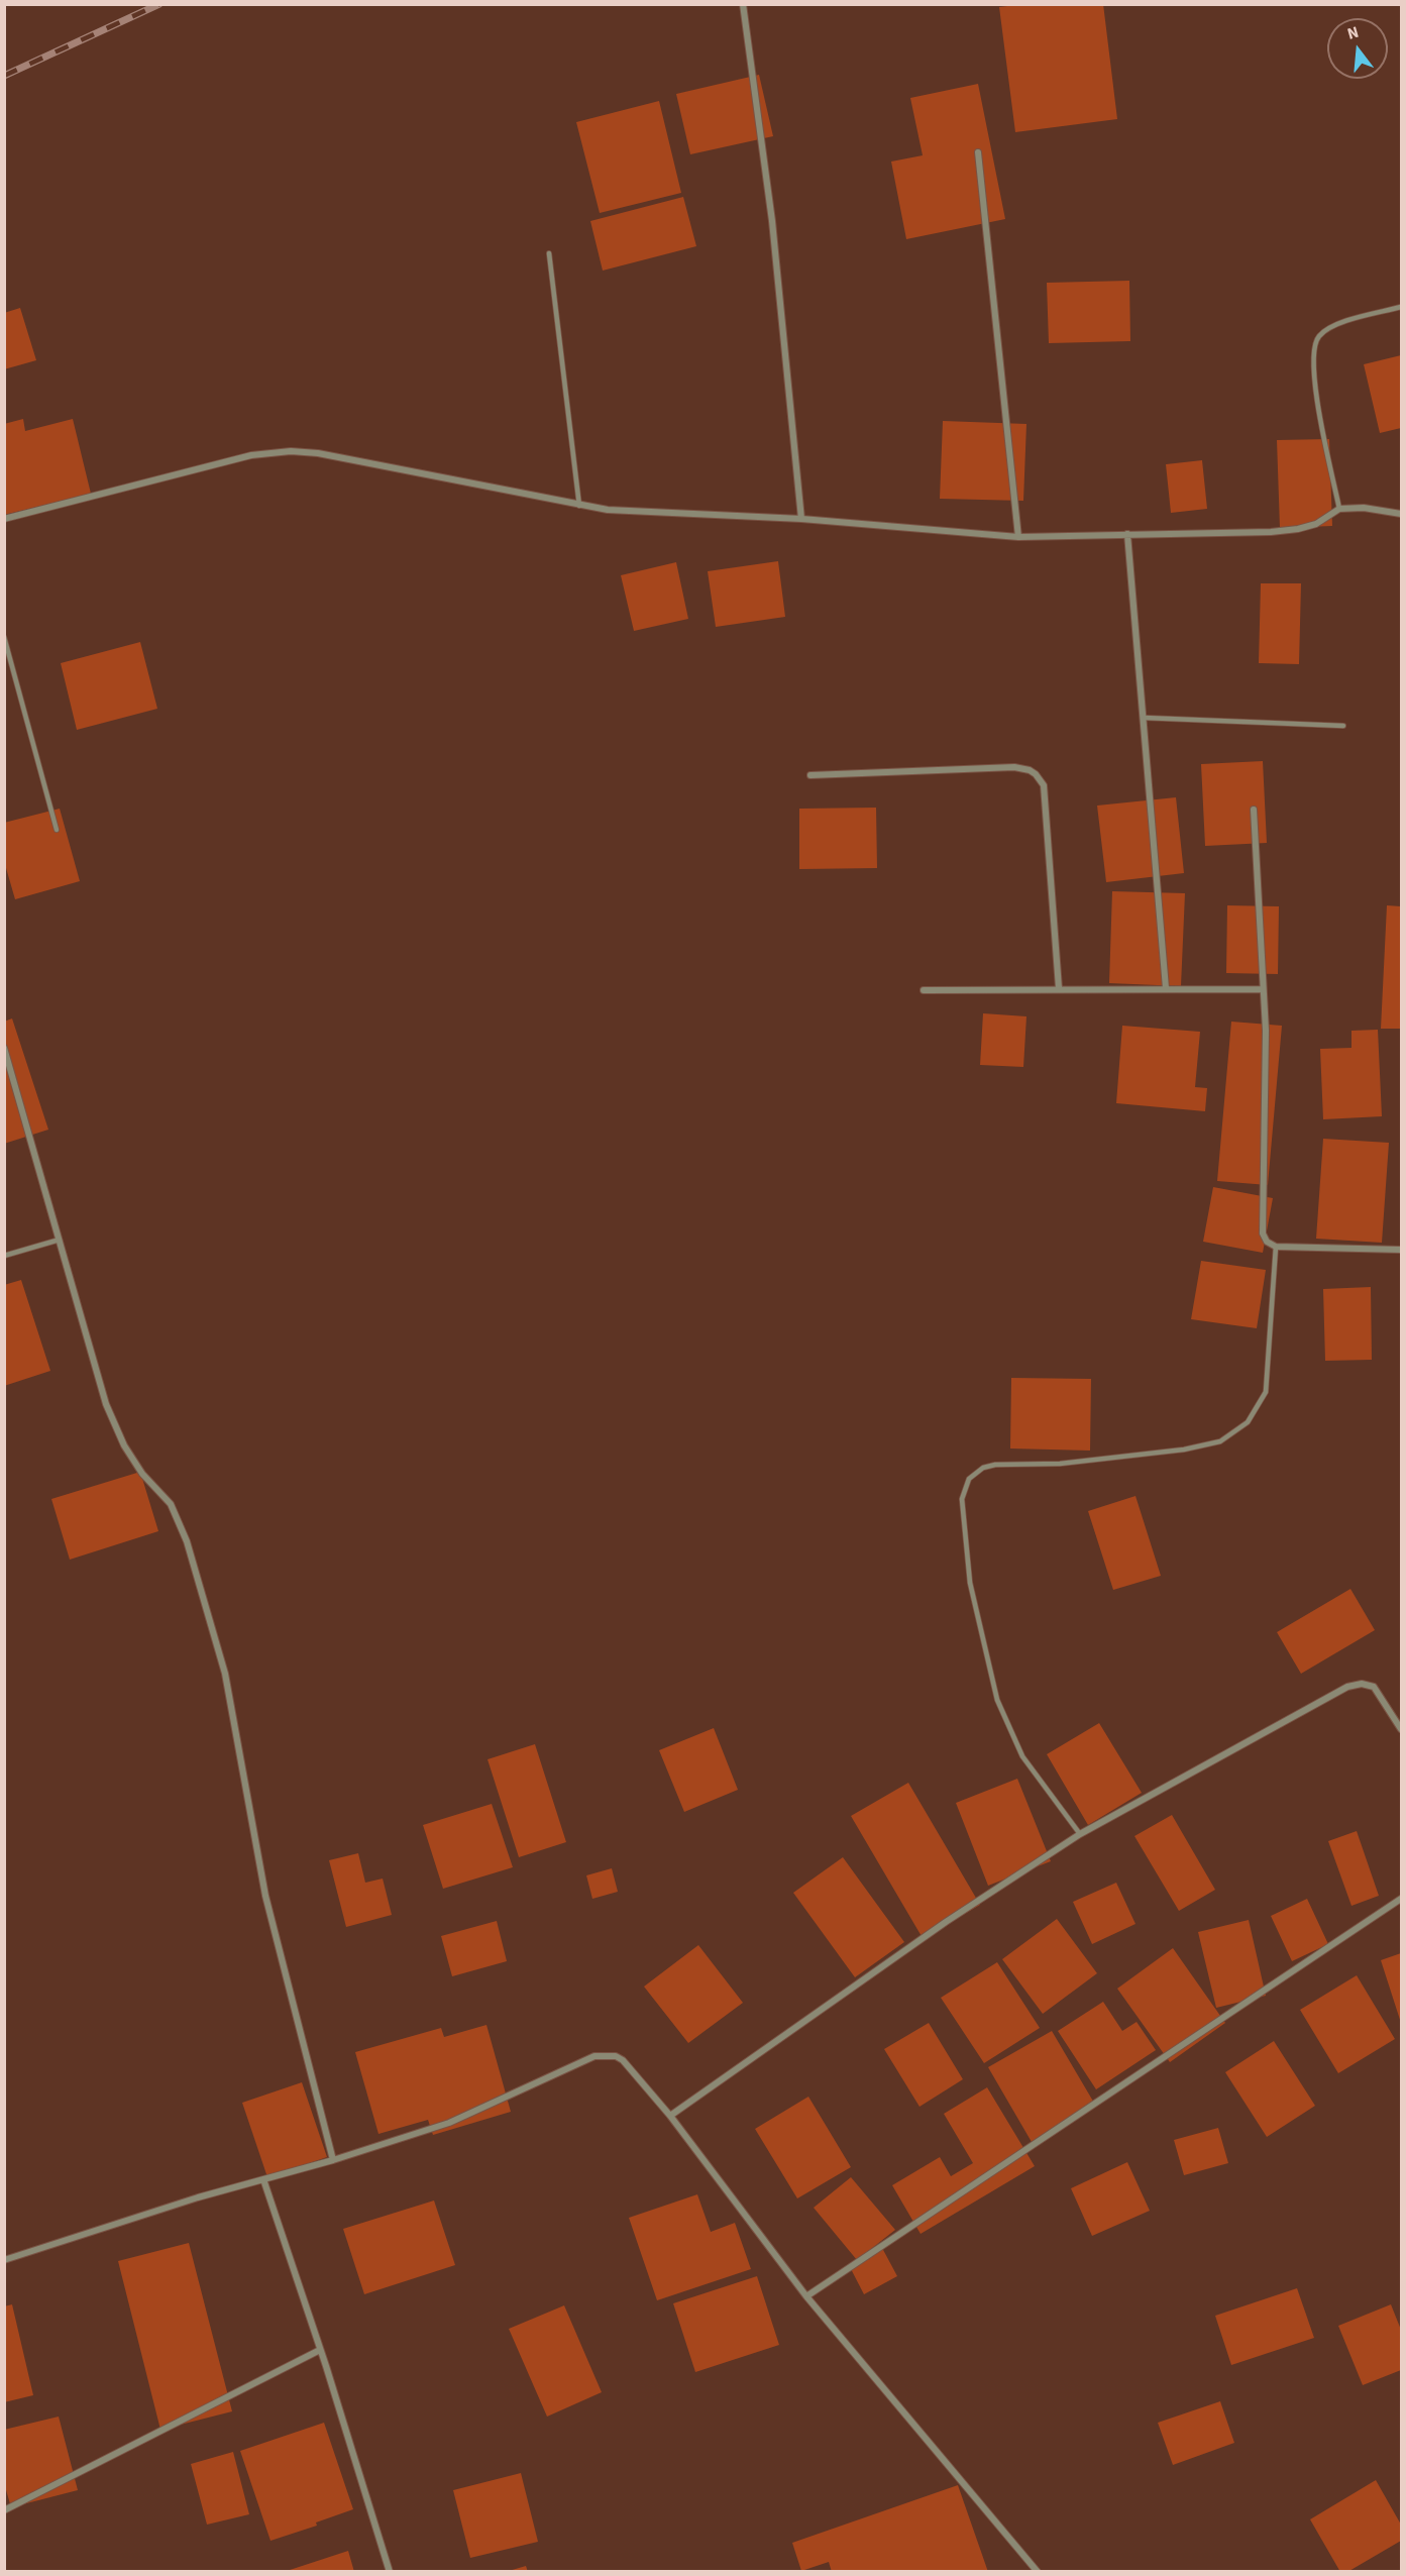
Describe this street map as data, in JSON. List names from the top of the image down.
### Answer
{
  "north": "top"
}
